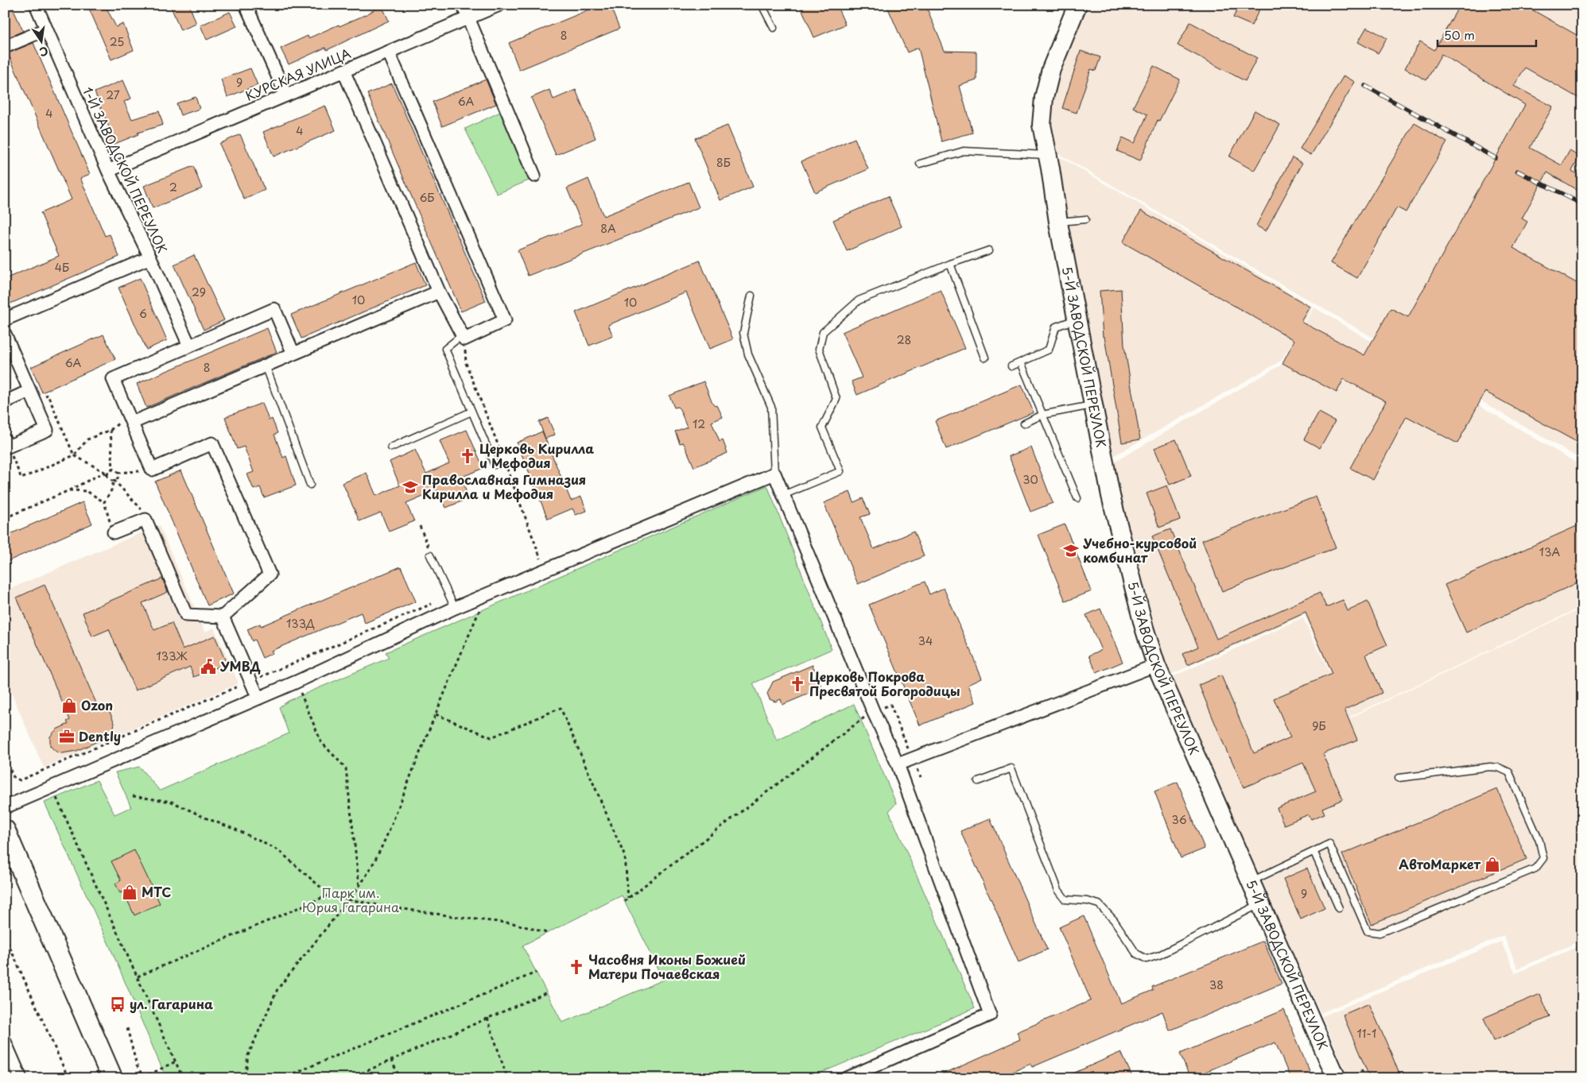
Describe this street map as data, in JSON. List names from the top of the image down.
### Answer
{
  "streets": {
    "street": ["КУРСКАЯ УЛИЦА", "1-Й ЗАВОДСКОЙ ПЕРЕУЛОК", "5-Й ЗАВОДСКОЙ ПЕРЕУЛОК"]
  },
  "crossings": [
    ["КУРСКАЯ УЛИЦА", "1-Й ЗАВОДСКОЙ ПЕРЕУЛОК"]
  ],
  "parks": ["Парк им. Юрия Гагарина"],
  "places": {
    "church": ["Церковь Кирилла и Мефодия", "Церковь Покрова Пресвятой Богородицы", "Часовня Иконы Божией Матери Почаевская"],
    "school or university": ["Православная Гимназия Кирилла и Мефодия", "Учебно-курсовой комбинат"],
    "public building": ["УМВД"],
    "shop": ["Ozon", "АвтоМаркет", "МТС"],
    "office": ["Dently"],
    "bus stop": ["ул. Гагарина"]
  },
  "house_numbers": [
    "8",
    "25",
    "9",
    "27",
    "6А",
    "4",
    "4",
    "8Б",
    "2",
    "6Б",
    "8А",
    "4Б",
    "29",
    "10",
    "10",
    "6",
    "28",
    "6А",
    "8",
    "12",
    "30",
    "13А",
    "133Д",
    "34",
    "133Ж",
    "9Б",
    "36",
    "9",
    "38",
    "11-1"
  ],
  "scale_bar": "50 m",
  "north": "bottom"
}
